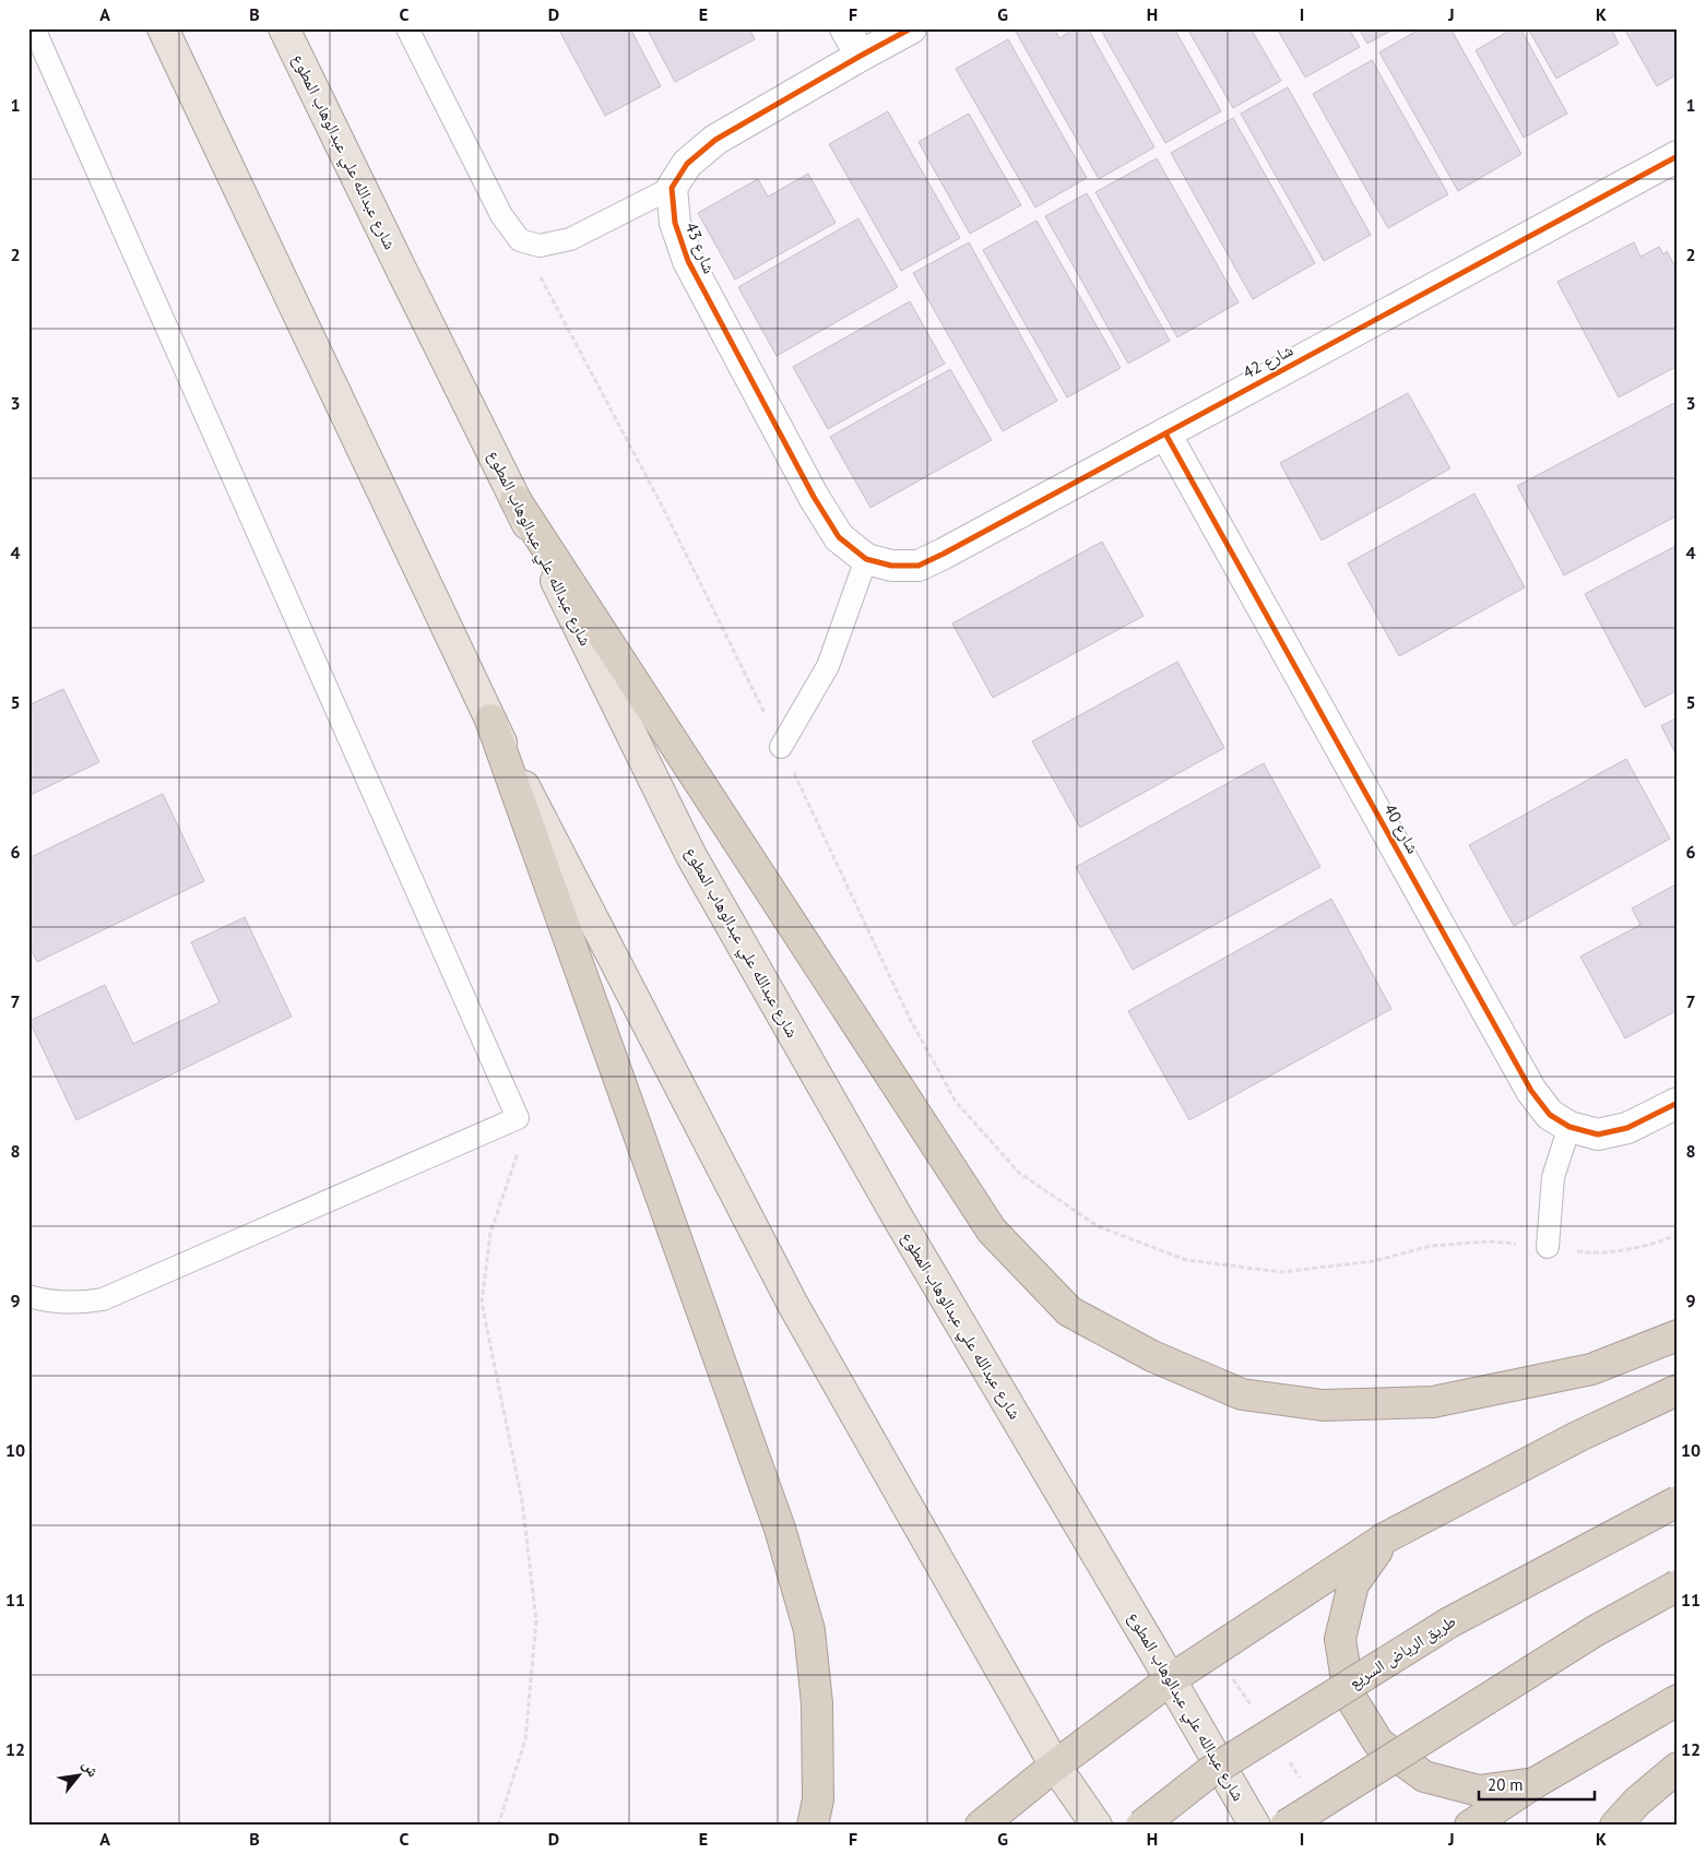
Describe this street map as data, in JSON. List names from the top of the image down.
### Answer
{
  "streets": {
    "highway": ["طريق الرياض السريع"],
    "main road": ["شارع عبدالله علي عبدالوهاب المطوع"],
    "street": ["شارع 43", "شارع 42", "شارع 40"]
  },
  "crossings": [
    ["شارع 43", "شارع 42"],
    ["شارع 42", "شارع 40"]
  ],
  "scale_bar": "20 m",
  "north": "top right",
  "grid": {
    "columns": [
      "A",
      "B",
      "C",
      "D",
      "E",
      "F",
      "G",
      "H",
      "I",
      "J",
      "K"
    ],
    "rows": [
      "1",
      "2",
      "3",
      "4",
      "5",
      "6",
      "7",
      "8",
      "9",
      "10",
      "11",
      "12"
    ]
  }
}
